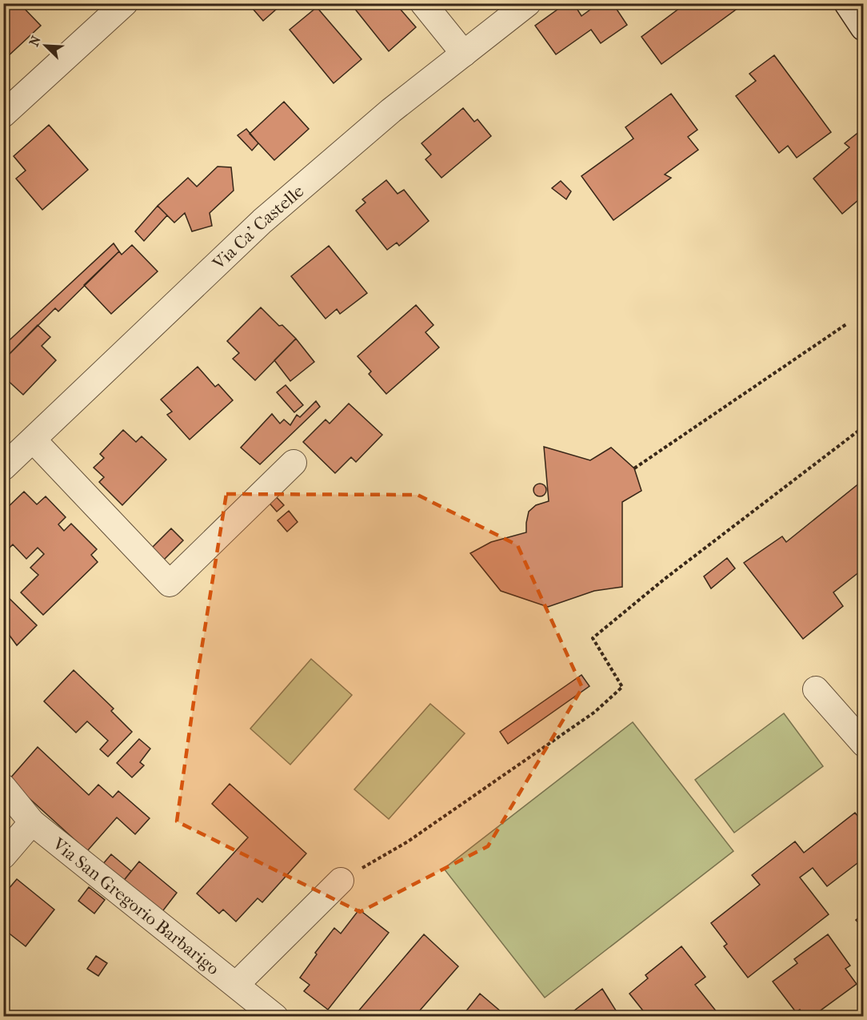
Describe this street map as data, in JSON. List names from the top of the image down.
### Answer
{
  "streets": {
    "street": ["Via Ca' Castelle", "Via San Gregorio Barbarigo"]
  },
  "north": "top left"
}
